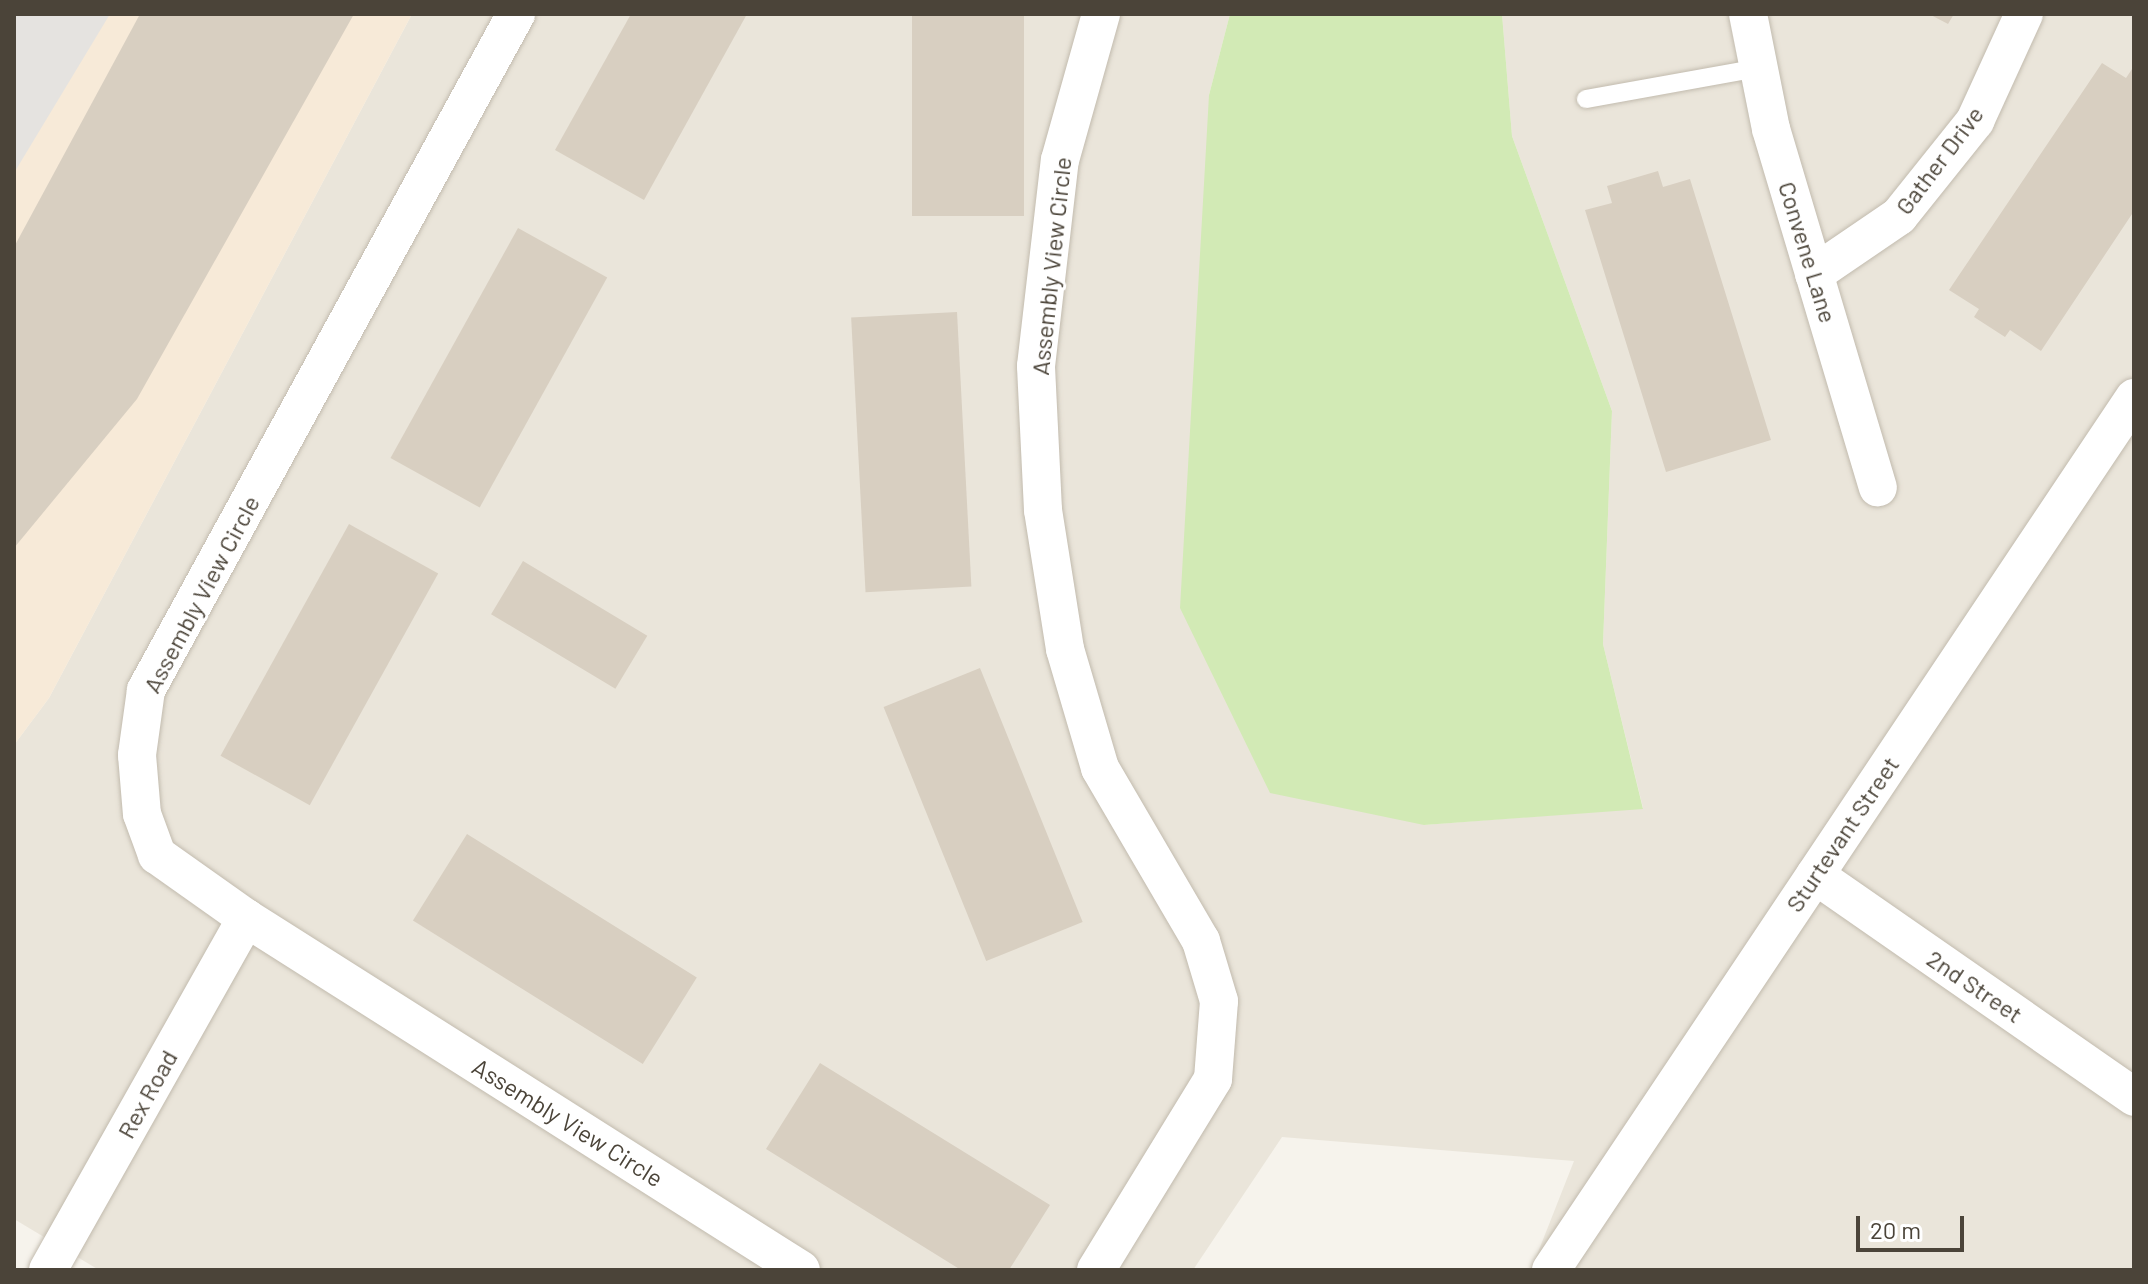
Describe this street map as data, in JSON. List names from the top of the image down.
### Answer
{
  "streets": {
    "street": [
      "Gather Drive",
      "Convene Lane",
      "Assembly View Circle",
      "Sturtevant Street",
      "2nd Street",
      "Rex Road"
    ]
  },
  "crossings": [
    ["Gather Drive", "Convene Lane"],
    ["Assembly View Circle", "Rex Road"],
    ["Sturtevant Street", "2nd Street"]
  ],
  "scale_bar": "20 m"
}
